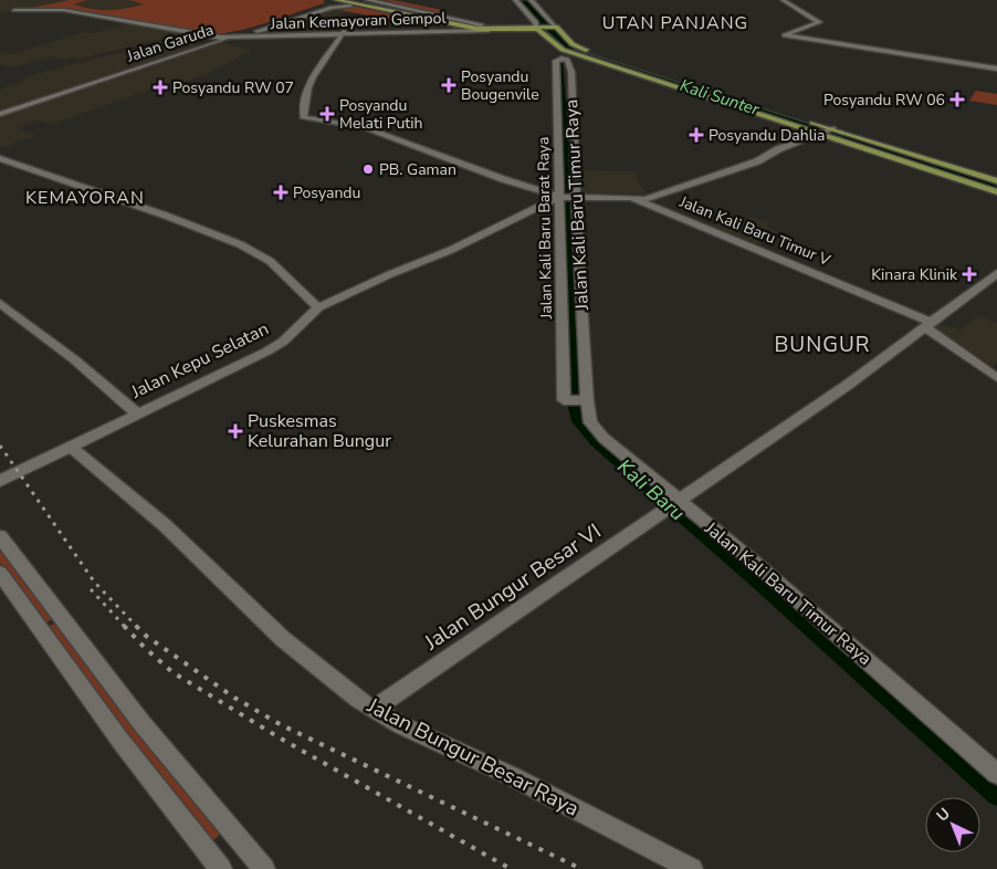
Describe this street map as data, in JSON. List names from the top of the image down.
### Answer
{
  "streets": {
    "street": [
      "Jalan Kemayoran Gempol",
      "Jalan Garuda",
      "Jalan Kali Baru Timur Raya",
      "Jalan Kali Baru Barat Raya",
      "Jalan Kali Baru Timur V",
      "Jalan Kepu Selatan",
      "Jalan Bungur Besar VI",
      "Jalan Bungur Besar Raya"
    ]
  },
  "crossings": [
    ["Jalan Kemayoran Gempol", "Jalan Garuda"],
    ["Jalan Kemayoran Gempol", "Jalan Kali Baru Timur V"],
    ["Jalan Kali Baru Timur Raya", "Jalan Kali Baru Barat Raya"],
    ["Jalan Kali Baru Timur Raya", "Jalan Kali Baru Timur V"],
    ["Jalan Kali Baru Timur Raya", "Jalan Kepu Selatan"],
    ["Jalan Kali Baru Timur Raya", "Jalan Bungur Besar VI"],
    ["Jalan Kali Baru Barat Raya", "Jalan Kali Baru Timur V"],
    ["Jalan Kali Baru Barat Raya", "Jalan Kepu Selatan"],
    ["Jalan Kali Baru Timur V", "Jalan Kepu Selatan"],
    ["Jalan Kali Baru Timur V", "Jalan Bungur Besar VI"],
    ["Jalan Kepu Selatan", "Jalan Bungur Besar Raya"],
    ["Jalan Bungur Besar VI", "Jalan Bungur Besar Raya"]
  ],
  "districts": ["UTAN PANJANG", "KEMAYORAN", "BUNGUR"],
  "water": ["Kali Sunter", "Kali Baru"],
  "places": {
    "health": [
      "Posyandu Bougenvile",
      "Posyandu RW 07",
      "Posyandu RW 06",
      "Posyandu Melati Putih",
      "Posyandu Dahlia",
      "Posyandu",
      "Kinara Klinik",
      "Puskesmas Kelurahan Bungur"
    ],
    "other": ["PB. Gaman"]
  },
  "north": "top left"
}
